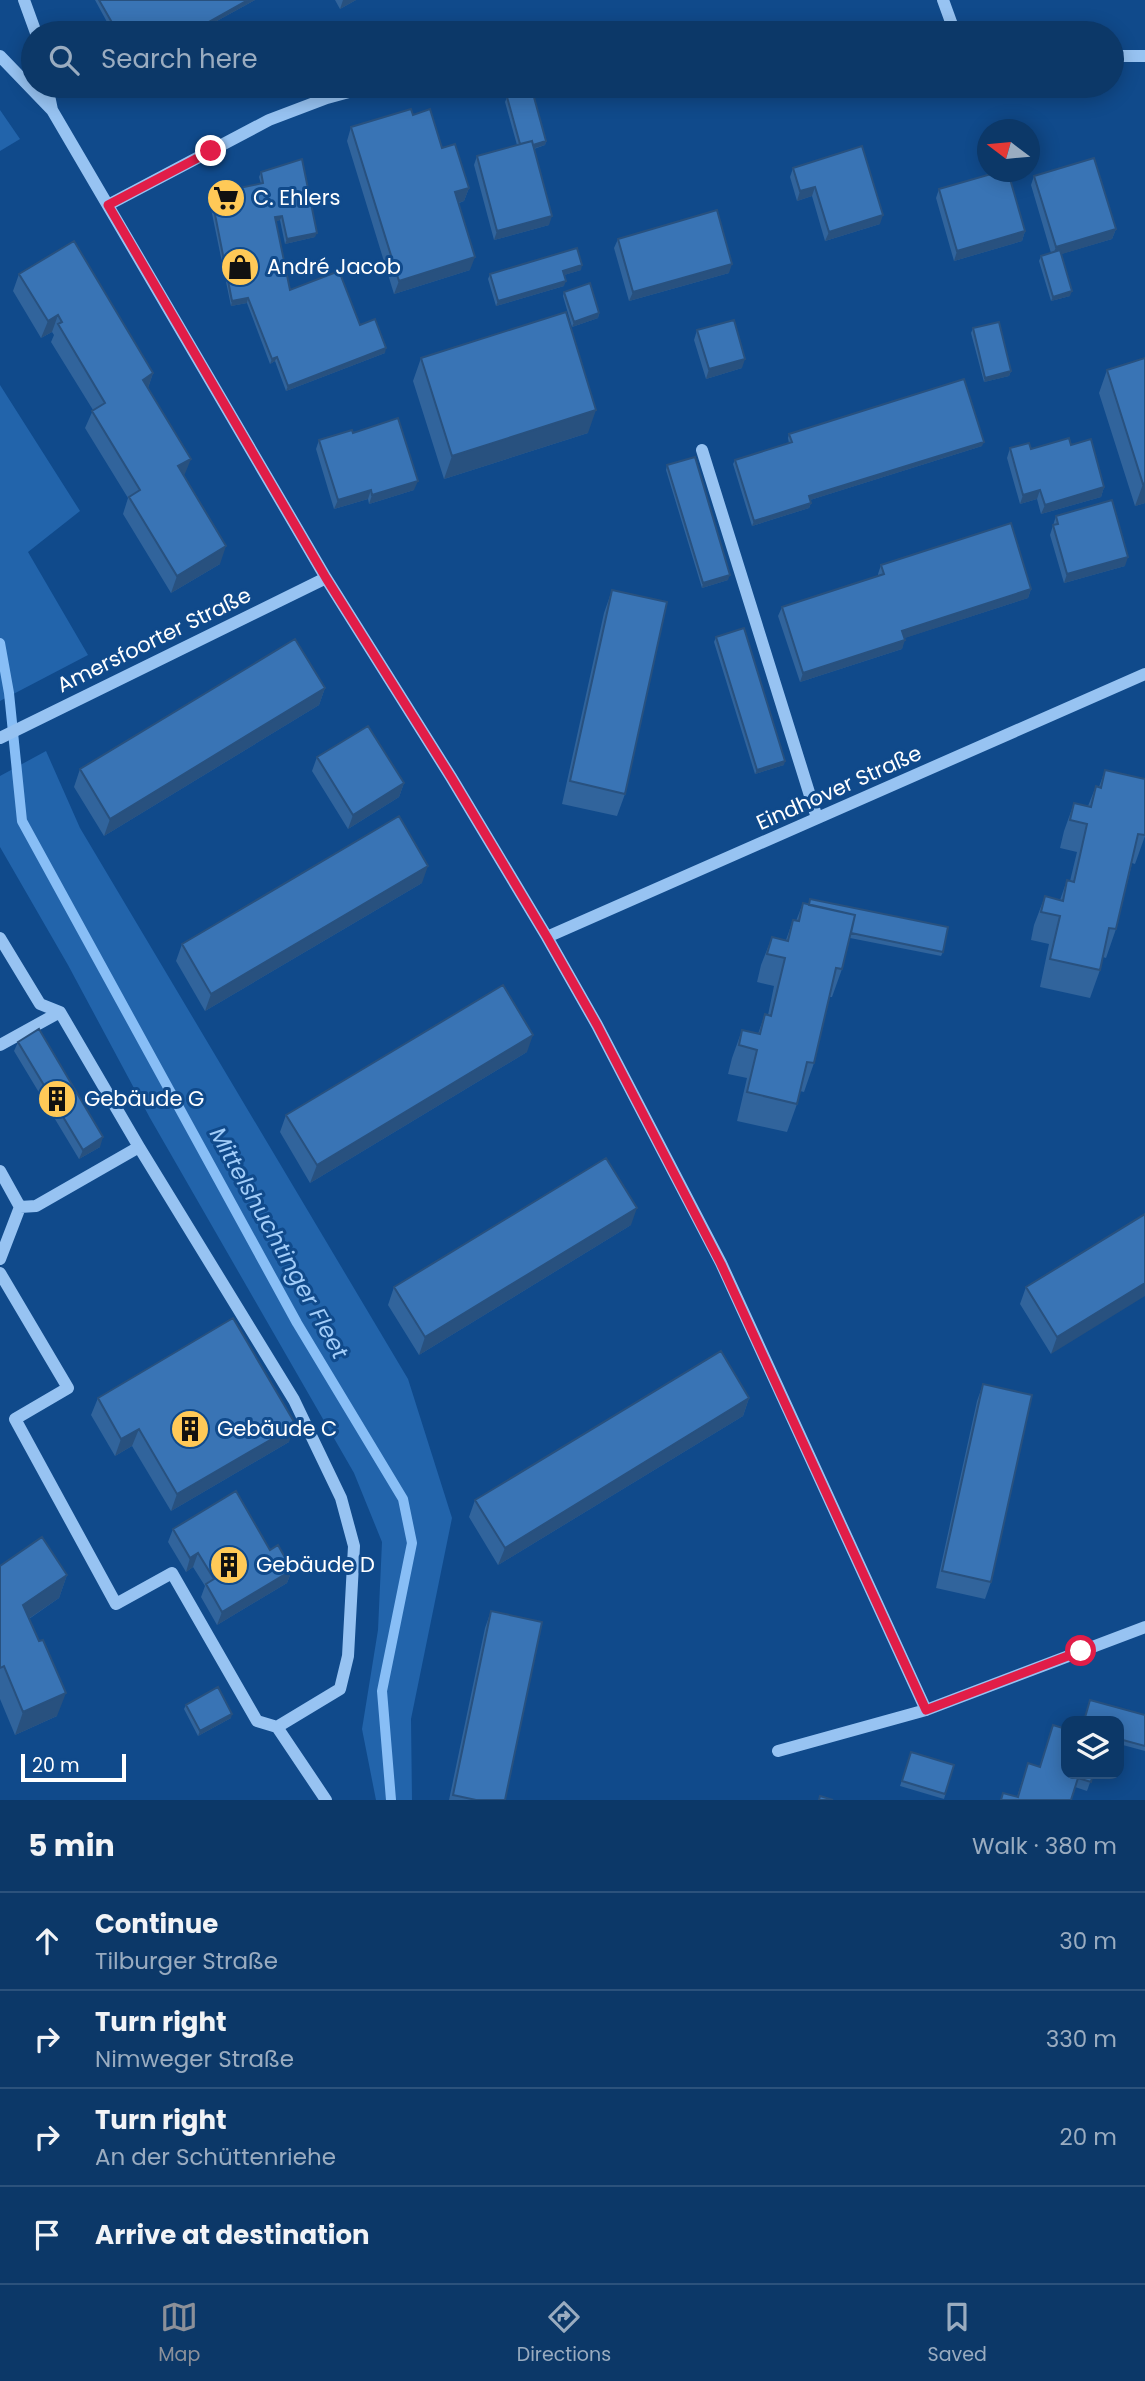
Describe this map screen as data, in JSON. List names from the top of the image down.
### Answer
{
  "streets": {
    "street": ["Amersfoorter Straße", "Eindhover Straße"]
  },
  "water": ["Mittelshuchtinger Fleet"],
  "places": {
    "supermarket": ["C. Ehlers"],
    "shop": ["André Jacob"],
    "building": ["Gebäude G", "Gebäude C", "Gebäude D"]
  },
  "scale_bar": "20 m",
  "north": "left",
  "page": {
    "search": "Search here",
    "scale": "20 m",
    "heading": ["5 min", "Walk · 380 m"],
    "list": [
      ["Continue", "Tilburger Straße", "30 m"],
      ["Turn right", "Nimweger Straße", "330 m"],
      ["Turn right", "An der Schüttenriehe", "20 m"],
      "Arrive at destination"
    ],
    "nav": ["Map", "Directions", "Saved"]
  }
}
